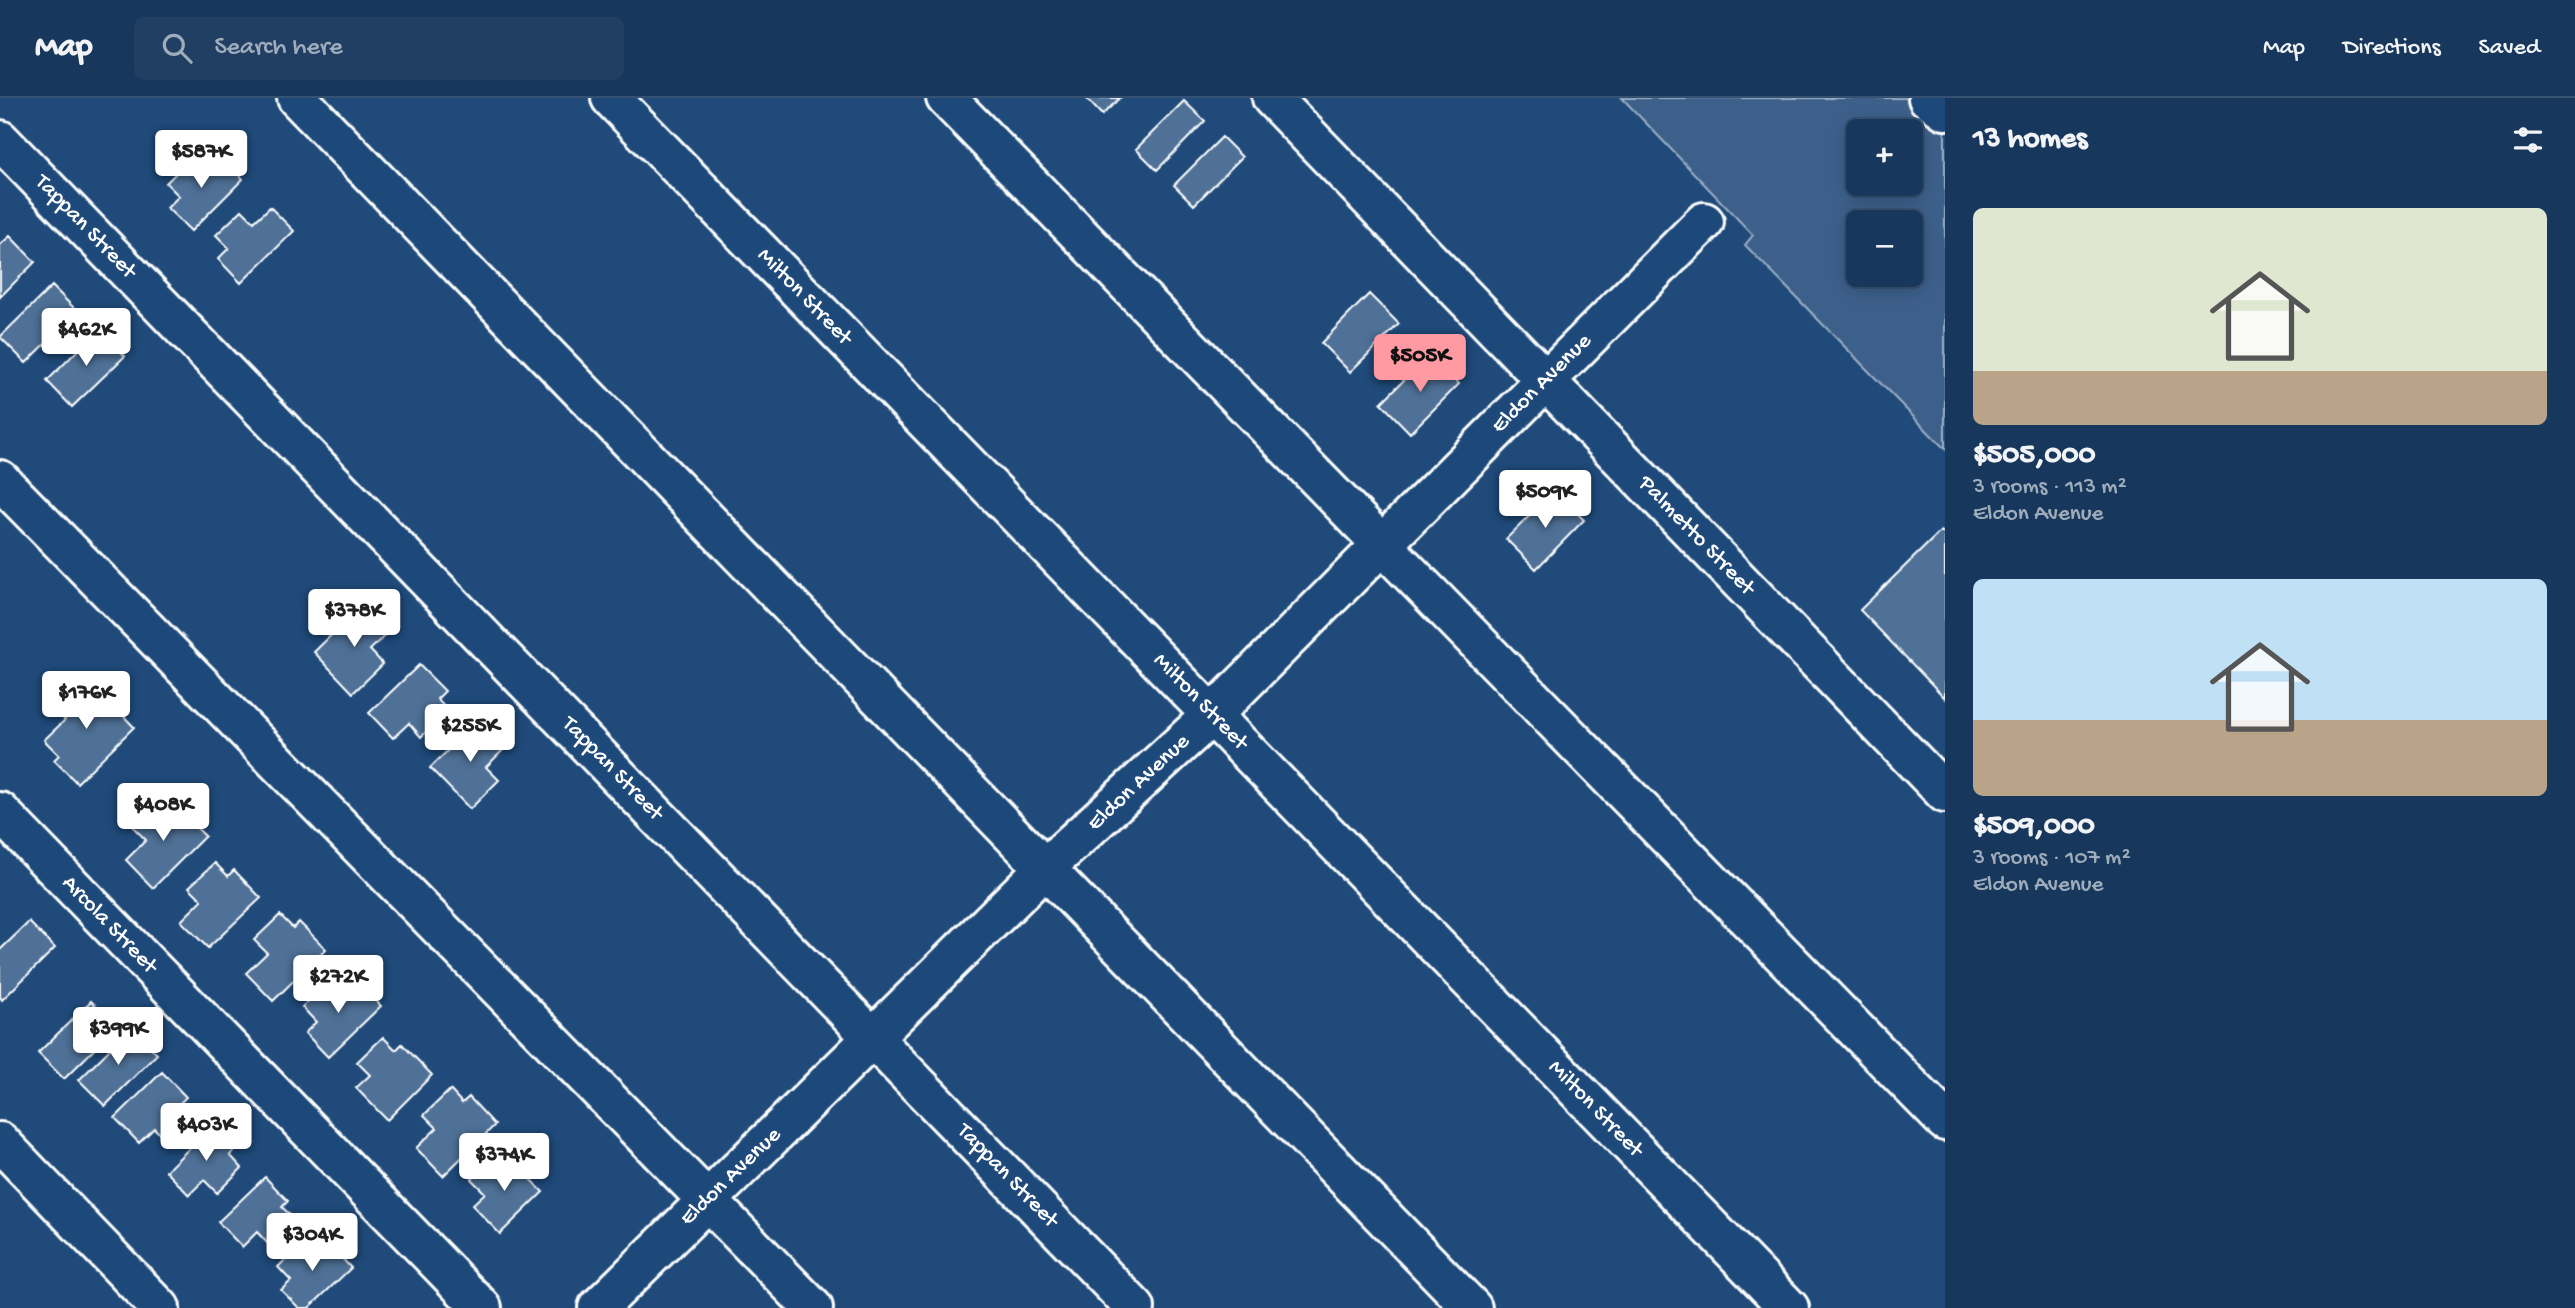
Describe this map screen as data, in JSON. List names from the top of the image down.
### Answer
{
  "streets": {
    "street": [
      "Tappan Street",
      "Milton Street",
      "Eldon Avenue",
      "Palmetto Street",
      "Arcola Street"
    ]
  },
  "crossings": [
    ["Tappan Street", "Eldon Avenue"],
    ["Milton Street", "Eldon Avenue"],
    ["Eldon Avenue", "Palmetto Street"]
  ],
  "page": {
    "header": "Map",
    "search": "Search here",
    "nav": ["Map", "Directions", "Saved"],
    "heading": "13 homes",
    "map_buttons": ["+", "−"],
    "price": [
      "$587K",
      "$462K",
      "$505K",
      "$509K",
      "$378K",
      "$176K",
      "$255K",
      "$408K",
      "$272K",
      "$399K",
      "$403K",
      "$374K",
      "$304K"
    ],
    "list": [
      {
        "name": "$505,000",
        "note": "3 rooms · 113 m² · Eldon Avenue"
      },
      {
        "name": "$509,000",
        "note": "3 rooms · 107 m² · Eldon Avenue"
      }
    ]
  }
}
